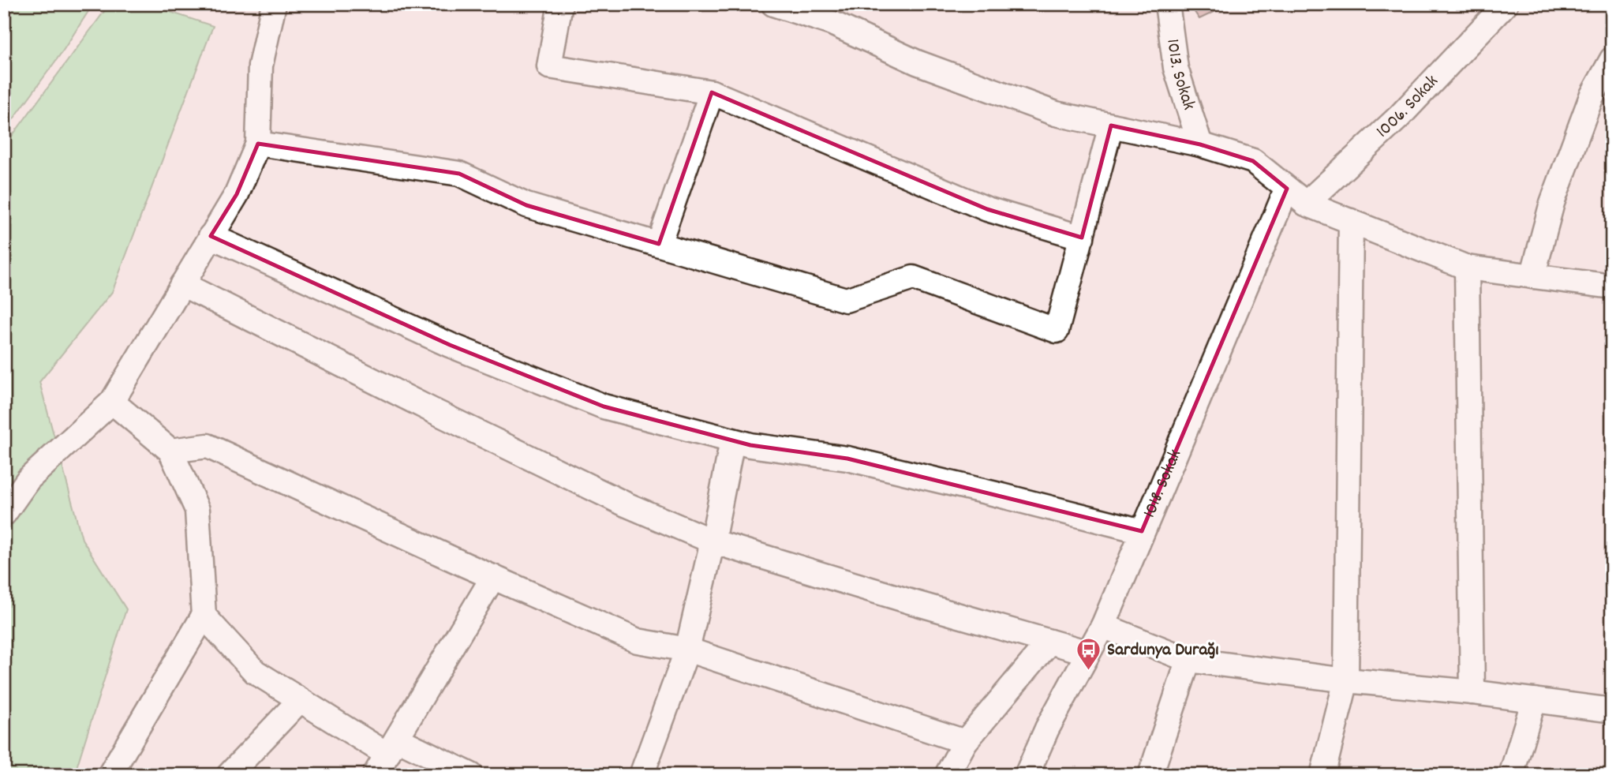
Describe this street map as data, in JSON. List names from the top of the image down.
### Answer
{
  "streets": {
    "street": ["1013. Sokak", "1006. Sokak", "1018. Sokak"]
  },
  "places": {
    "bus stop": ["Sardunya Durağı"]
  }
}
